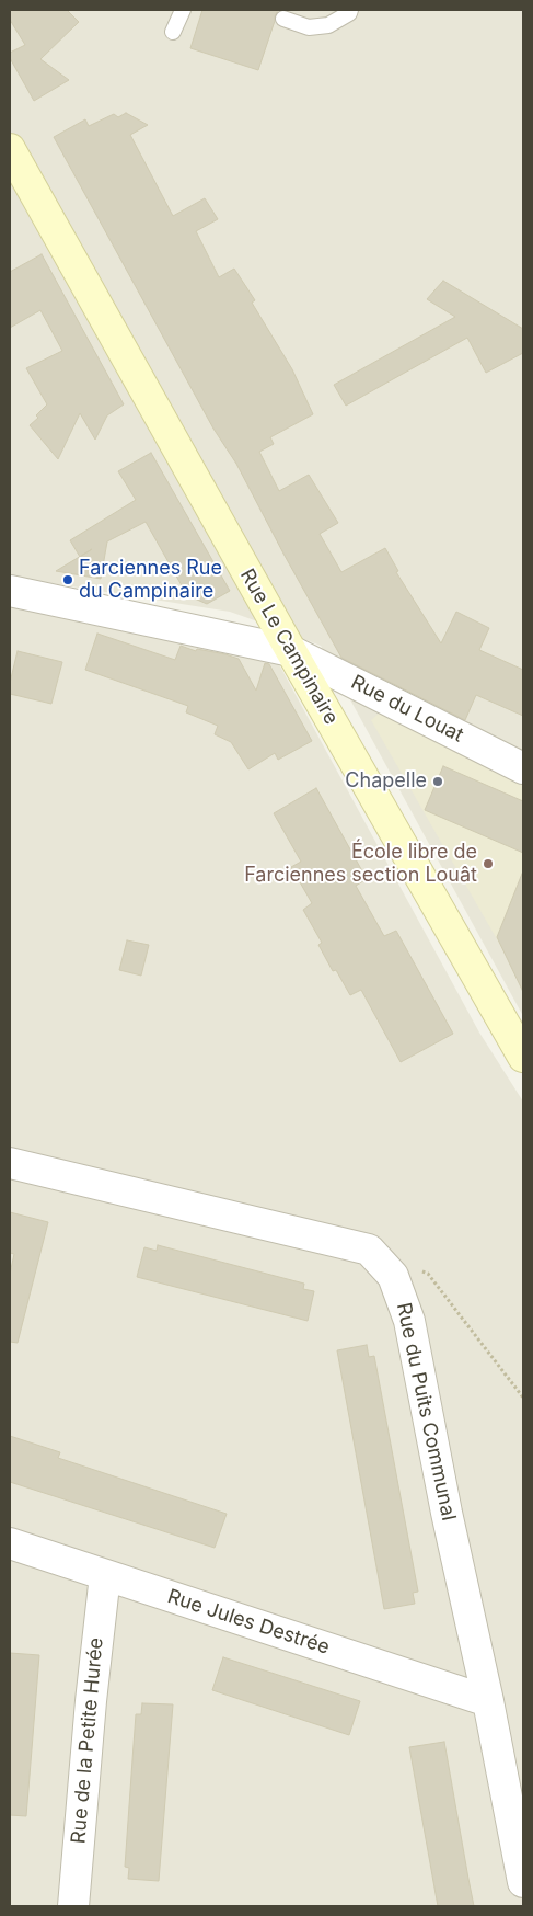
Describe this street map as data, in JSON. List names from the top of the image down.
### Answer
{
  "streets": {
    "main road": ["Rue Le Campinaire"],
    "street": [
      "Rue du Louat",
      "Rue du Puits Communal",
      "Rue Jules Destrée",
      "Rue de la Petite Hurée"
    ]
  },
  "crossings": [
    ["Rue Le Campinaire", "Rue du Louat"],
    ["Rue du Puits Communal", "Rue Jules Destrée"],
    ["Rue Jules Destrée", "Rue de la Petite Hurée"]
  ],
  "places": ["Farciennes Rue du Campinaire", "Chapelle", "École libre de Farciennes section Louât"]
}
